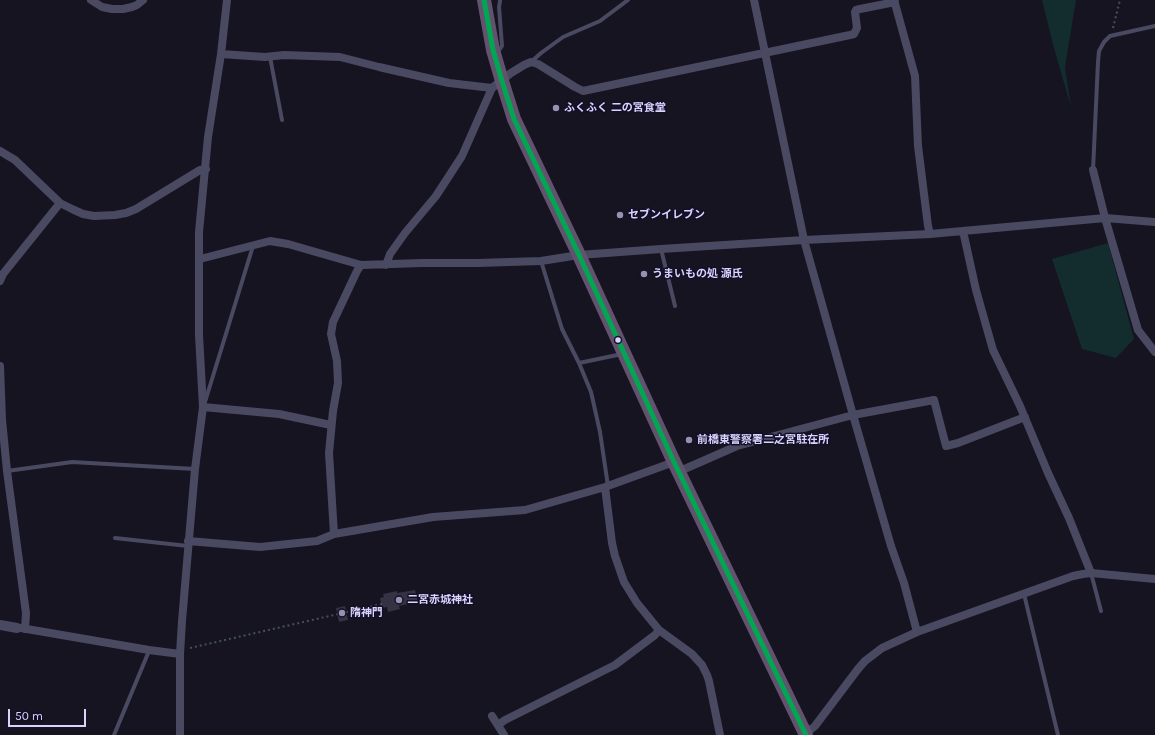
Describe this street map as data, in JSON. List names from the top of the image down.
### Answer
{
  "places": [
    "ふくふく 二の宮食堂",
    "セブンイレブン",
    "うまいもの処 源氏",
    "前橋東警察署二之宮駐在所",
    "二宮赤城神社",
    "隋神門"
  ],
  "scale_bar": "50 m"
}
